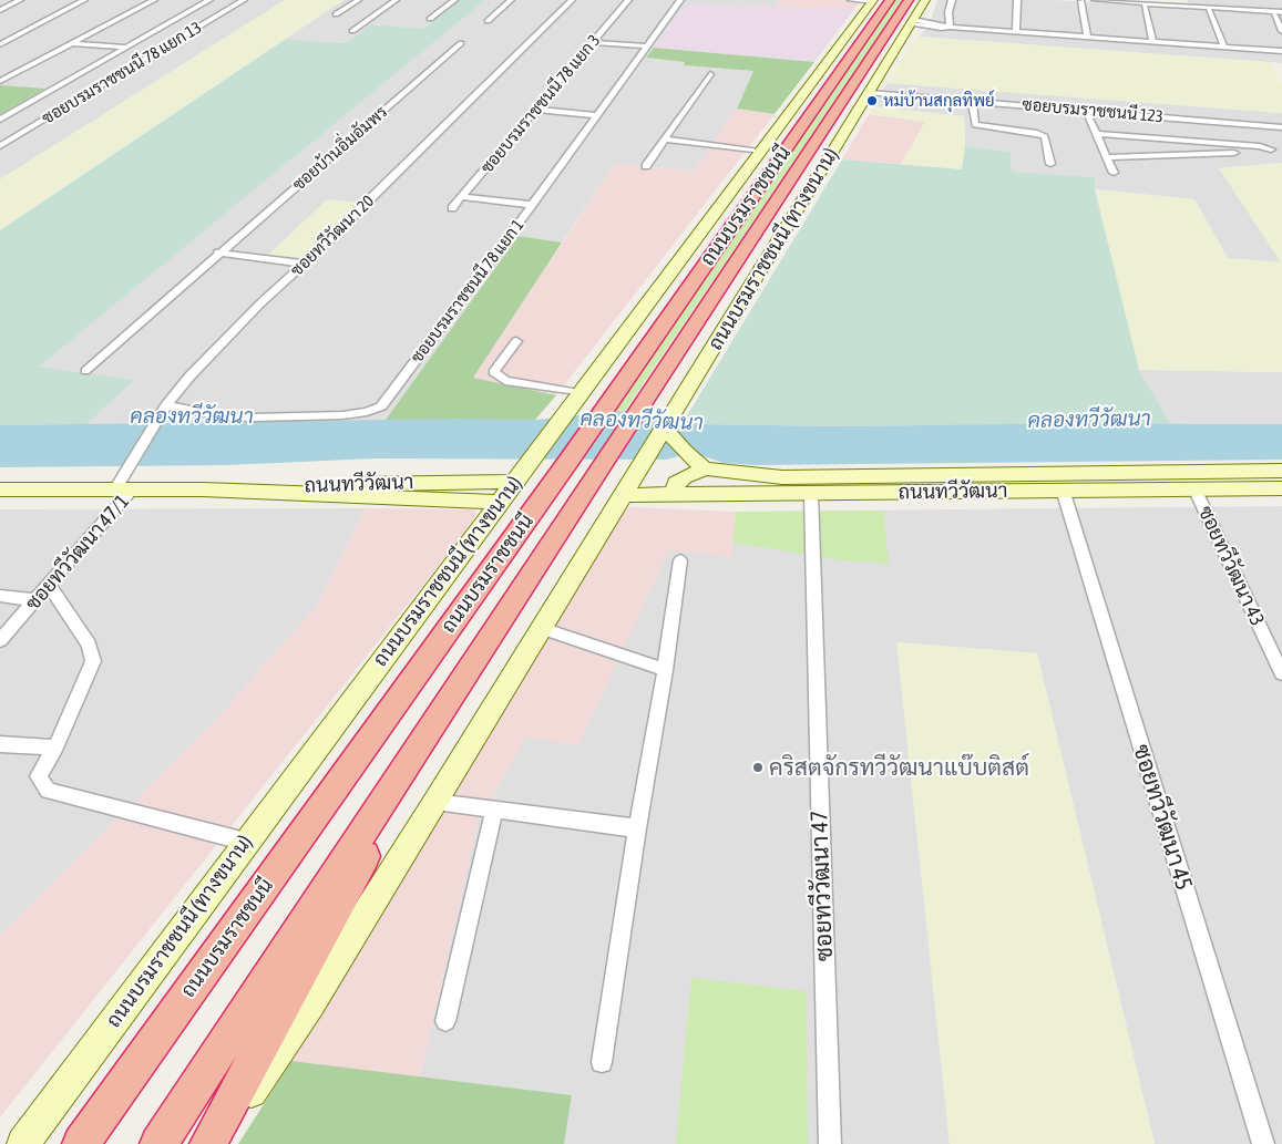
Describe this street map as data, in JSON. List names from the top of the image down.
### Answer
{
  "streets": {
    "highway": ["ถนนบรมราชชนนี"],
    "main road": ["ถนนบรมราชชนนี (ทางขนาน)", "ถนนทวีวัฒนา"],
    "street": [
      "ซอยบรมราชชนนี 78 แยก 13",
      "ซอยบรมราชชนนี 78 แยก 3",
      "ซอยบรมราชชนนี 123",
      "ซอยบ้านอิ่มอัมพร",
      "ซอยทวีวัฒนา 20",
      "ซอยบรมราชชนนี 78 แยก 1",
      "ซอยทวีวัฒนา 47/1",
      "ซอยทวีวัฒนา 43",
      "ซอยทวีวัฒนา 45",
      "ซอยทวีวัฒนา 47"
    ]
  },
  "crossings": [
    ["ซอยบรมราชชนนี 123", "ถนนบรมราชชนนี (ทางขนาน)"],
    ["ซอยทวีวัฒนา 20", "ซอยบรมราชชนนี 78 แยก 1"],
    ["ซอยทวีวัฒนา 20", "ถนนทวีวัฒนา"],
    ["ซอยทวีวัฒนา 20", "ซอยทวีวัฒนา 47/1"],
    ["ถนนบรมราชชนนี (ทางขนาน)", "ถนนทวีวัฒนา"],
    ["ถนนทวีวัฒนา", "ซอยทวีวัฒนา 47/1"],
    ["ถนนทวีวัฒนา", "ซอยทวีวัฒนา 43"],
    ["ถนนทวีวัฒนา", "ซอยทวีวัฒนา 45"],
    ["ถนนทวีวัฒนา", "ซอยทวีวัฒนา 47"]
  ],
  "water": ["คลองทวีวัฒนา"],
  "places": ["หม่บ้านสกุลทิพย์", "คริสตจักรทวีวัฒนาแบ๊บติสต์"]
}
